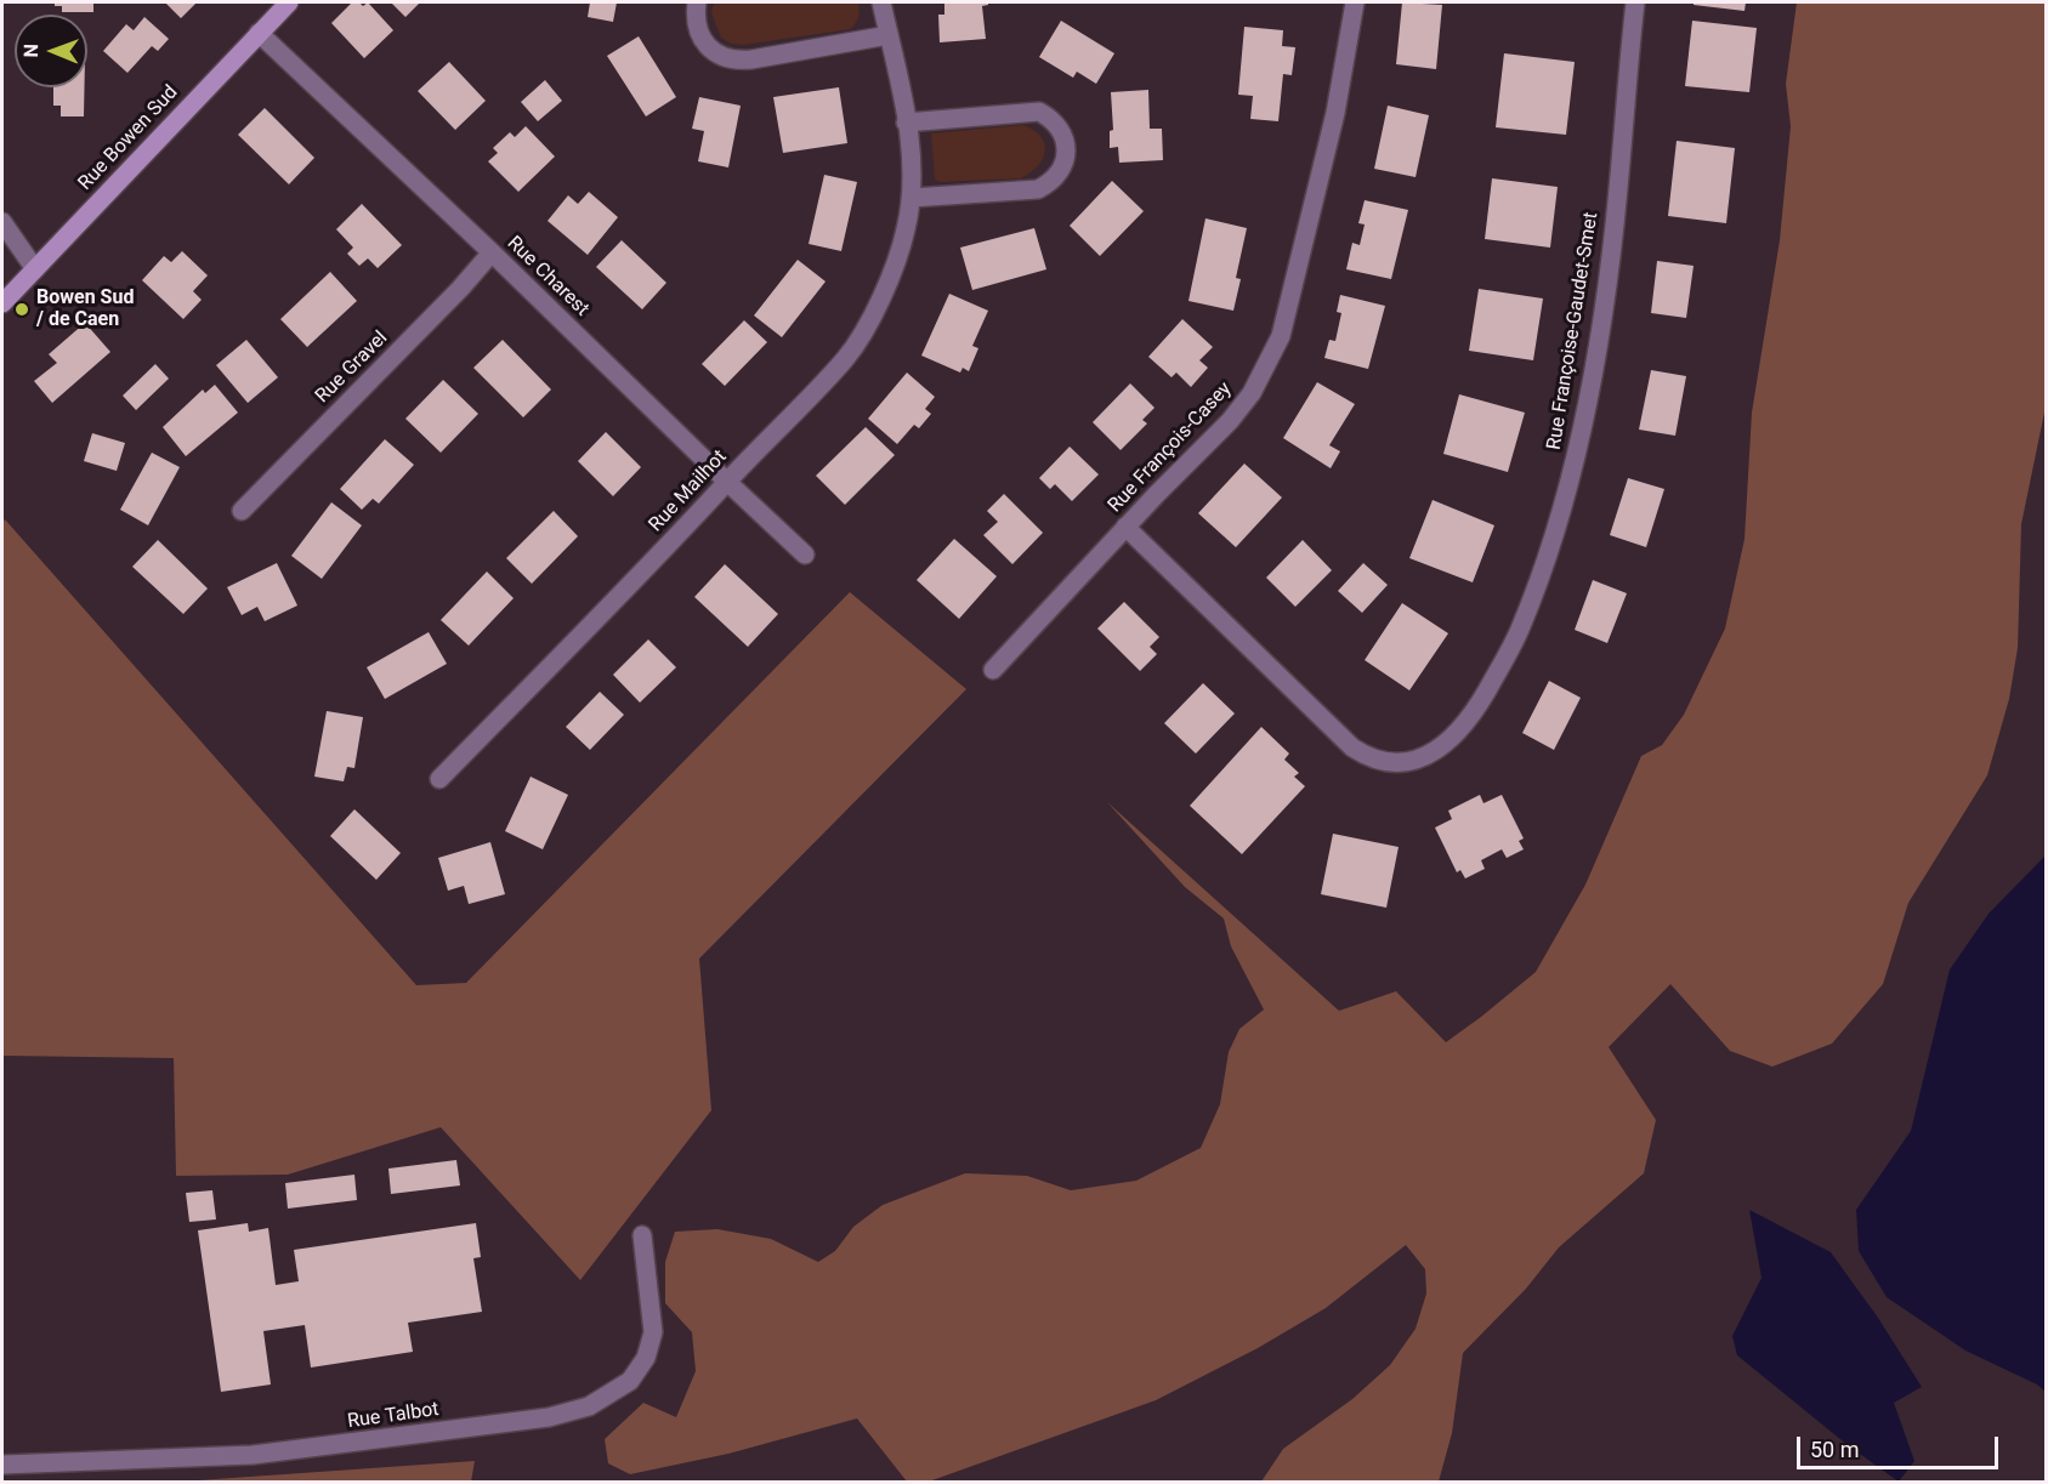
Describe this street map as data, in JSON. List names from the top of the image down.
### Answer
{
  "streets": {
    "street": [
      "Rue Bowen Sud",
      "Rue Charest",
      "Rue Françoise-Gaudet-Smet",
      "Rue Gravel",
      "Rue François-Casey",
      "Rue Mailhot",
      "Rue Talbot"
    ]
  },
  "crossings": [
    ["Rue Bowen Sud", "Rue Charest"],
    ["Rue Charest", "Rue Gravel"],
    ["Rue Charest", "Rue Mailhot"],
    ["Rue Françoise-Gaudet-Smet", "Rue François-Casey"]
  ],
  "places": ["Bowen Sud / de Caen"],
  "scale_bar": "50 m",
  "north": "left"
}
